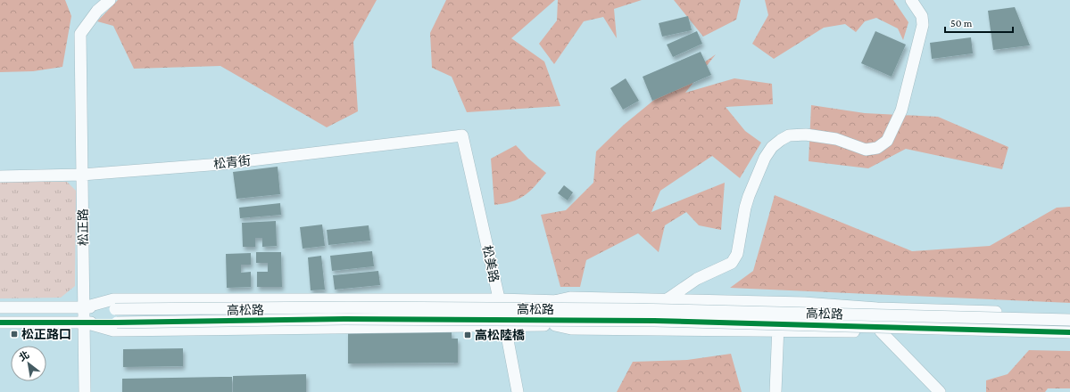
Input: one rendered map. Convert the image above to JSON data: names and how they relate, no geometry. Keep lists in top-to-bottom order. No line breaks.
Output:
{"streets":{"street":["松青街","松正路","松美路","高松路"]},"crossings":[["松青街","松正路"],["松青街","松美路"],["松正路","高松路"],["松美路","高松路"]],"places":{"transit":["松正路口","高松陸橋"]},"scale_bar":"50 m","north":"top left"}
